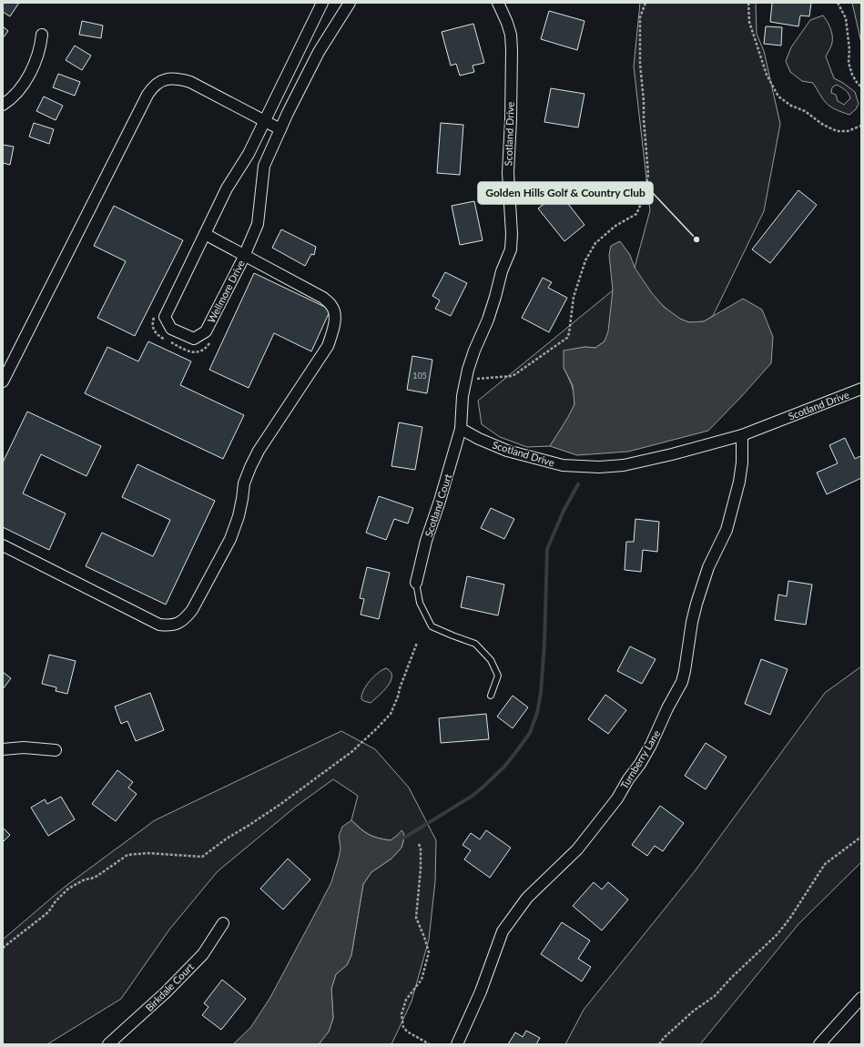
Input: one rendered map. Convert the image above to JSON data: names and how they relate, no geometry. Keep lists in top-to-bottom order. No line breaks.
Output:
{"streets":{"street":["Scotland Drive","Wellmore Drive","Scotland Court","Turnberry Lane","Birkdale Court"]},"crossings":[["Scotland Drive","Scotland Court"],["Scotland Drive","Turnberry Lane"]],"places":["Golden Hills Golf & Country Club"],"house_numbers":["105"]}
